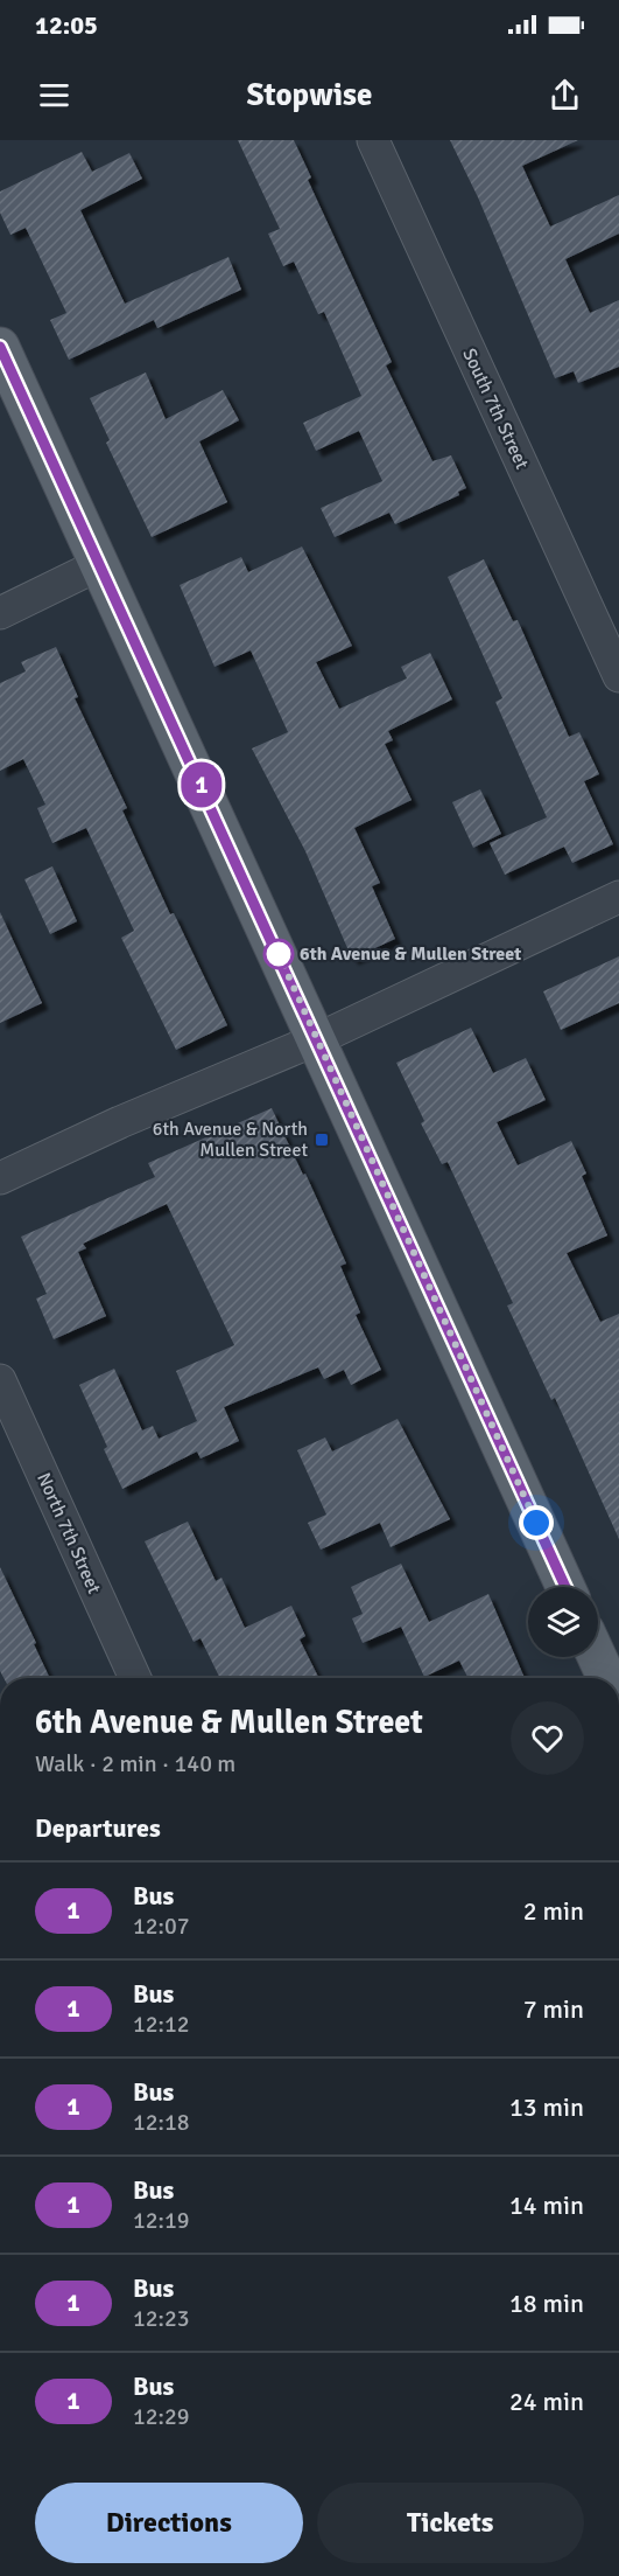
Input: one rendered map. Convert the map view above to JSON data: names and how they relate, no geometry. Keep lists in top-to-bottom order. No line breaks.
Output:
{"streets":{"street":["South 7th Street","North 7th Street"]},"places":{"other":["6th Avenue & Mullen Street"],"transit":["6th Avenue & North Mullen Street"]},"lines":["bus line 1"],"page":{"status":"12:05","header":"Stopwise","on_map":"1","heading":[["6th Avenue & Mullen Street","Walk · 2 min · 140 m"],"Departures"],"list":[{"mark":"1","name":"Bus","note":"12:07","value":"2 min"},{"mark":"1","name":"Bus","note":"12:12","value":"7 min"},{"mark":"1","name":"Bus","note":"12:18","value":"13 min"},{"mark":"1","name":"Bus","note":"12:19","value":"14 min"},{"mark":"1","name":"Bus","note":"12:23","value":"18 min"},{"mark":"1","name":"Bus","note":"12:29","value":"24 min"}],"buttons":["Directions","Tickets"]}}
